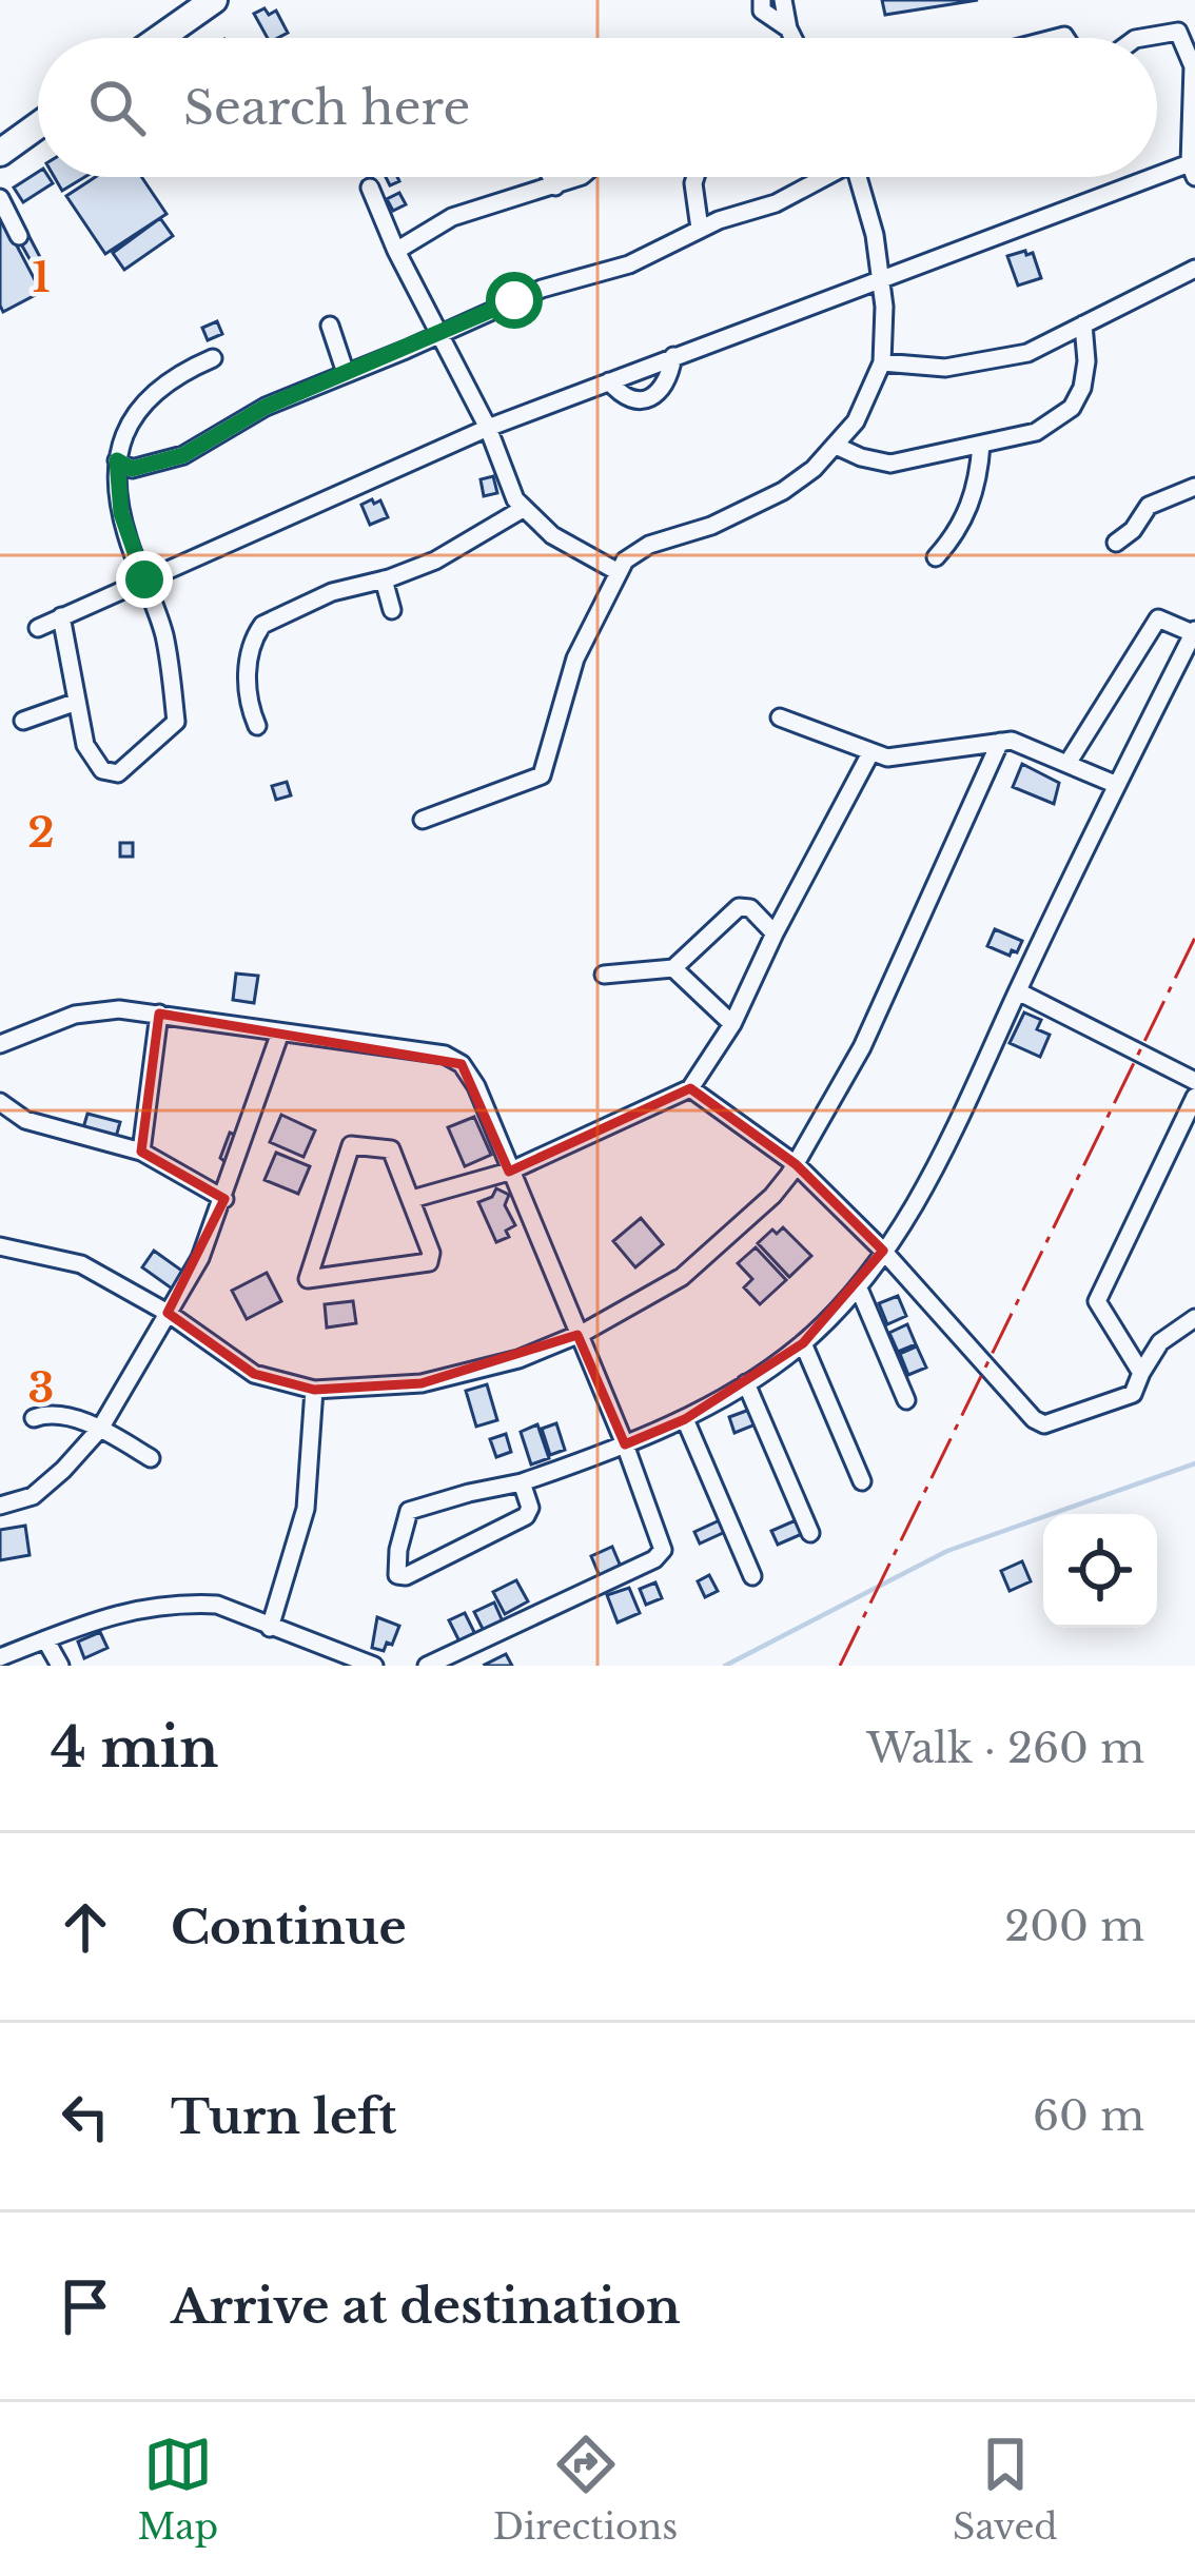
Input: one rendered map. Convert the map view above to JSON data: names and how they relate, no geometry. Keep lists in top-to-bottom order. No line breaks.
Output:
{"page":{"search":"Search here","heading":["4 min","Walk · 260 m"],"list":[["Continue","200 m"],["Turn left","60 m"],"Arrive at destination"],"nav":["Map","Directions","Saved"]},"grid":{"rows":["1","2","3"]}}
